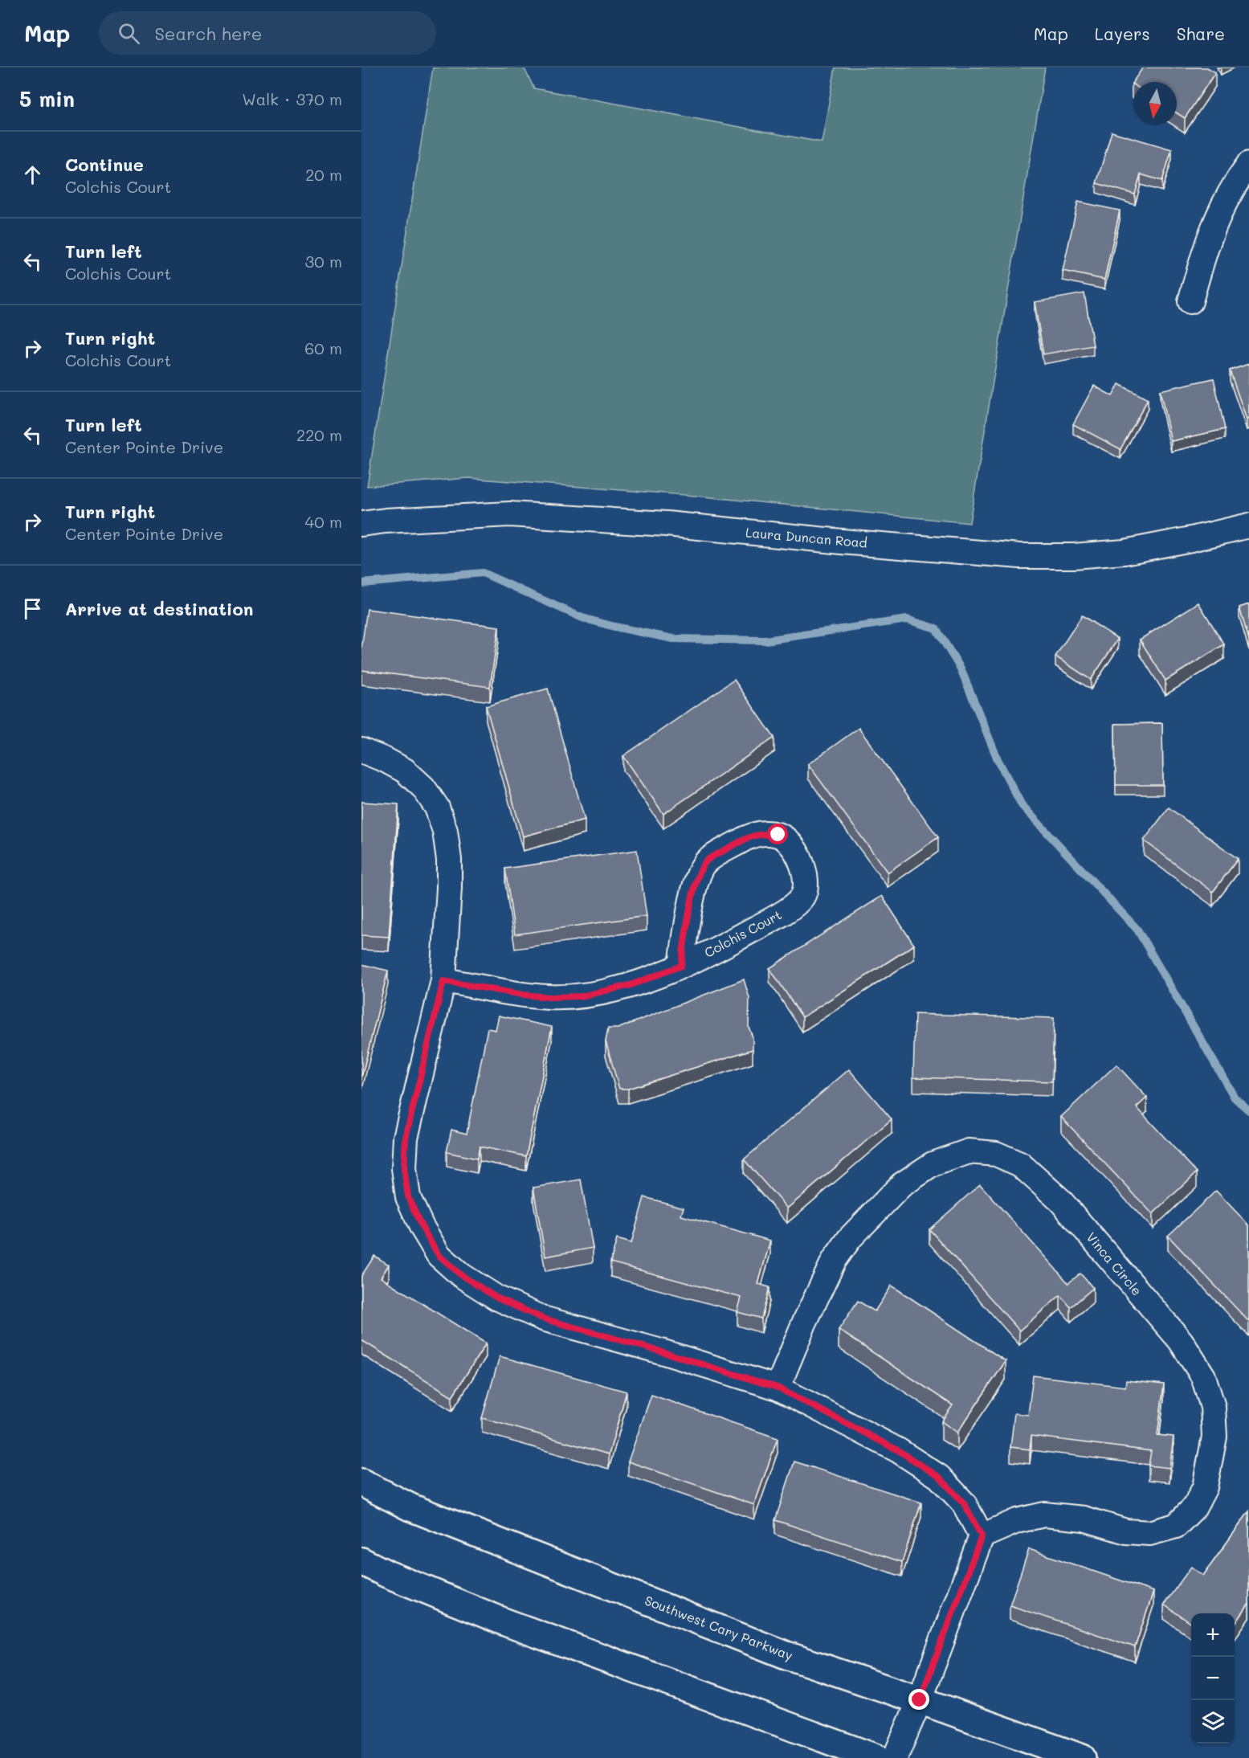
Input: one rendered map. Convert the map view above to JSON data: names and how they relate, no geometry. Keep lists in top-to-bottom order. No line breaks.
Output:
{"streets":{"main road":["Southwest Cary Parkway"],"street":["Laura Duncan Road","Colchis Court","Vinca Circle"]},"north":"bottom","page":{"header":"Map","search":"Search here","nav":["Map","Layers","Share"],"heading":["5 min","Walk · 370 m"],"list":[["Continue","Colchis Court","20 m"],["Turn left","Colchis Court","30 m"],["Turn right","Colchis Court","60 m"],["Turn left","Center Pointe Drive","220 m"],["Turn right","Center Pointe Drive","40 m"],"Arrive at destination"],"map_buttons":["+","−"]}}
